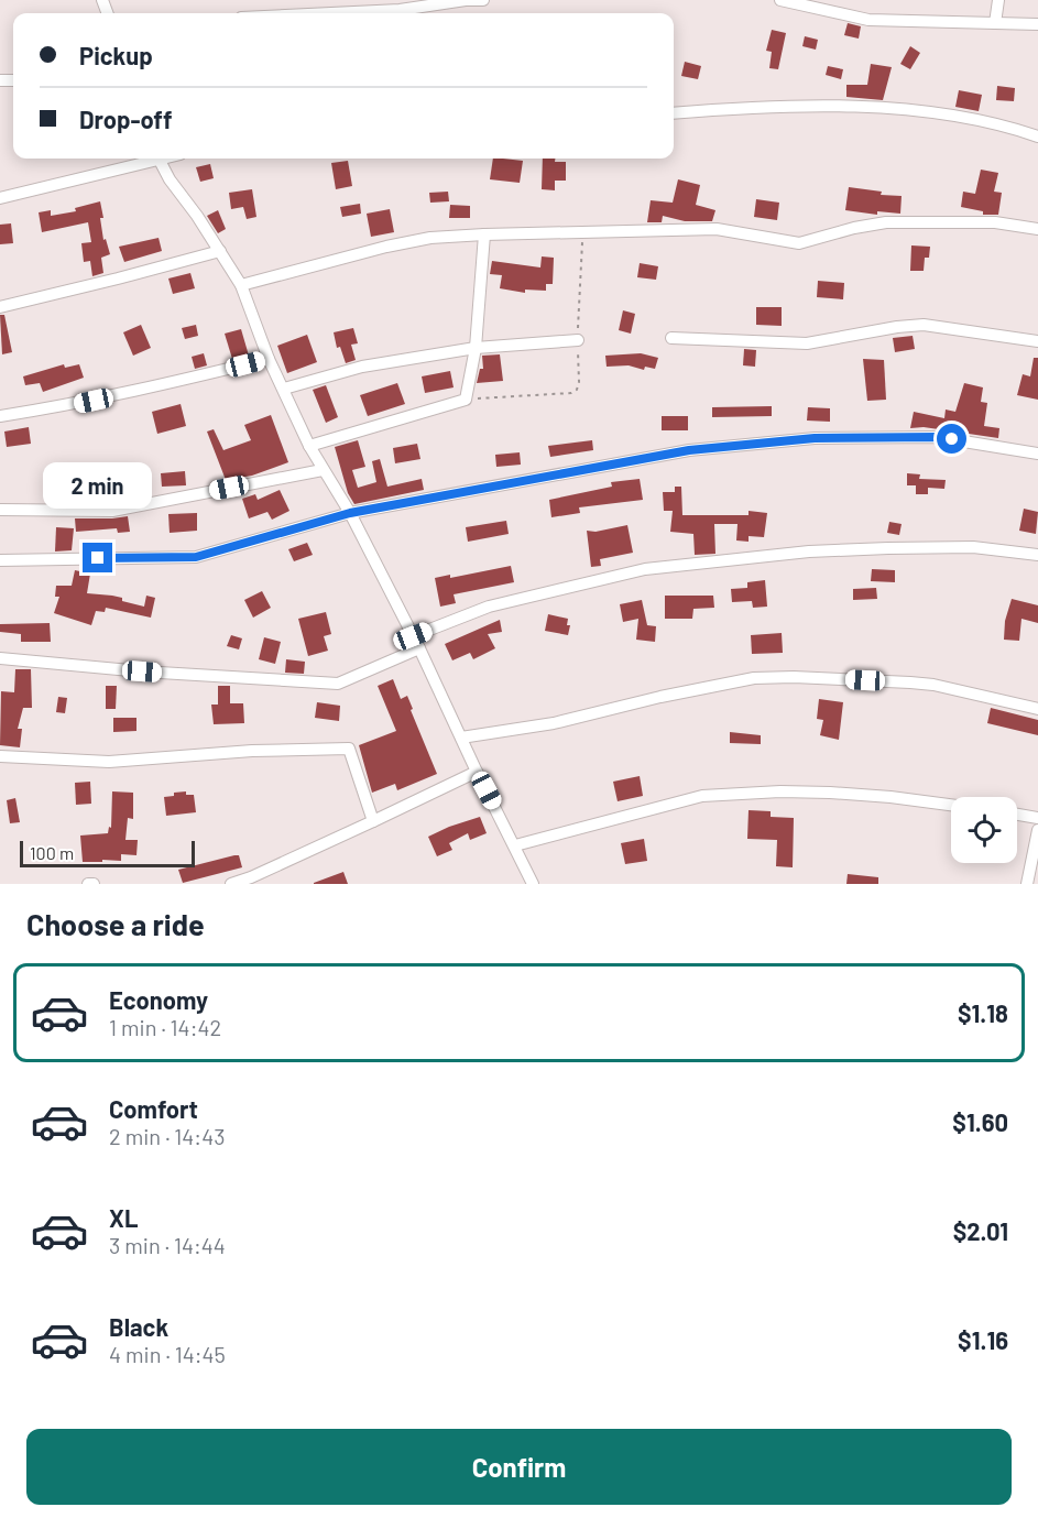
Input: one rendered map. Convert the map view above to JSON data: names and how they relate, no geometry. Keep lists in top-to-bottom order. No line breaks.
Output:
{"scale_bar":"100 m","page":{"banner":["Pickup","Drop-off"],"bubble":"2 min","scale":"100 m","heading":"Choose a ride","list":[{"name":"Economy","note":"1 min · 14:42","value":"$1.18"},{"name":"Comfort","note":"2 min · 14:43","value":"$1.60"},{"name":"XL","note":"3 min · 14:44","value":"$2.01"},{"name":"Black","note":"4 min · 14:45","value":"$1.16"}],"buttons":"Confirm"}}
